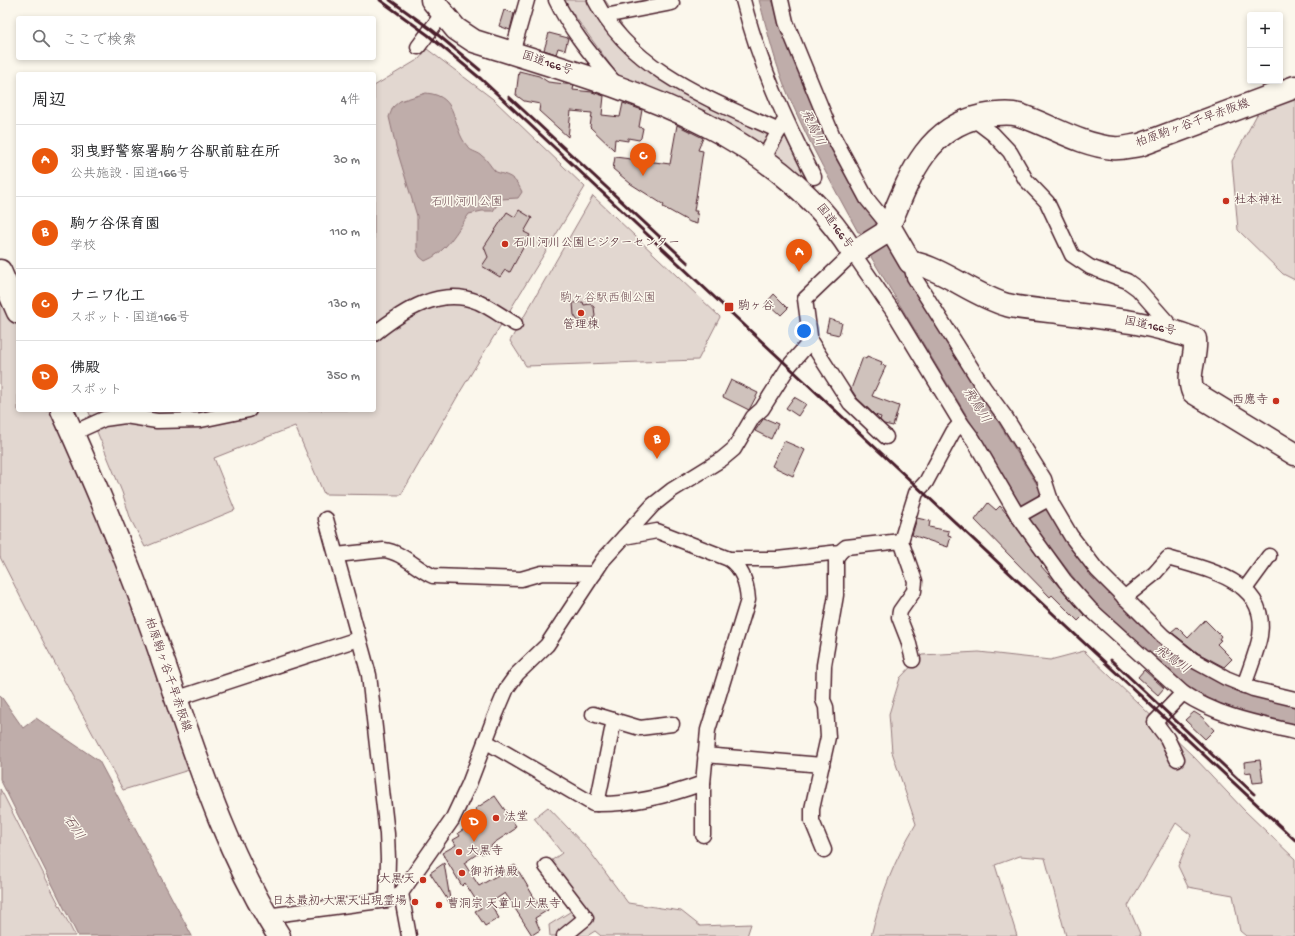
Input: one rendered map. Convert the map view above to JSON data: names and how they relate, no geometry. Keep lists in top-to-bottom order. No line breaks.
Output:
{"streets":{"main road":["国道166号","柏原駒ヶ谷千早赤阪線"]},"crossings":[["国道166号","柏原駒ヶ谷千早赤阪線"]],"water":["飛鳥川","石川"],"parks":["石川河川公園","駒ヶ谷駅西側公園"],"places":{"other":["杜本神社","石川河川公園ビジターセンター","管理棟","西應寺","法堂","大黒寺","御祈祷殿","大黒天","日本最初 大黒天出現霊場","曹洞宗 天童山 大黒寺"],"transit":["駒ヶ谷"]},"page":{"map_buttons":["+","−"],"search":"ここで検索","heading":["周辺","4件"],"list":[{"mark":"A","name":"羽曳野警察署駒ケ谷駅前駐在所","note":"公共施設 · 国道166号","value":"30 m"},{"mark":"B","name":"駒ケ谷保育園","note":"学校","value":"110 m"},{"mark":"C","name":"ナニワ化工","note":"スポット · 国道166号","value":"130 m"},{"mark":"D","name":"佛殿","note":"スポット","value":"350 m"}],"pins":["C","A","B","D"]}}
